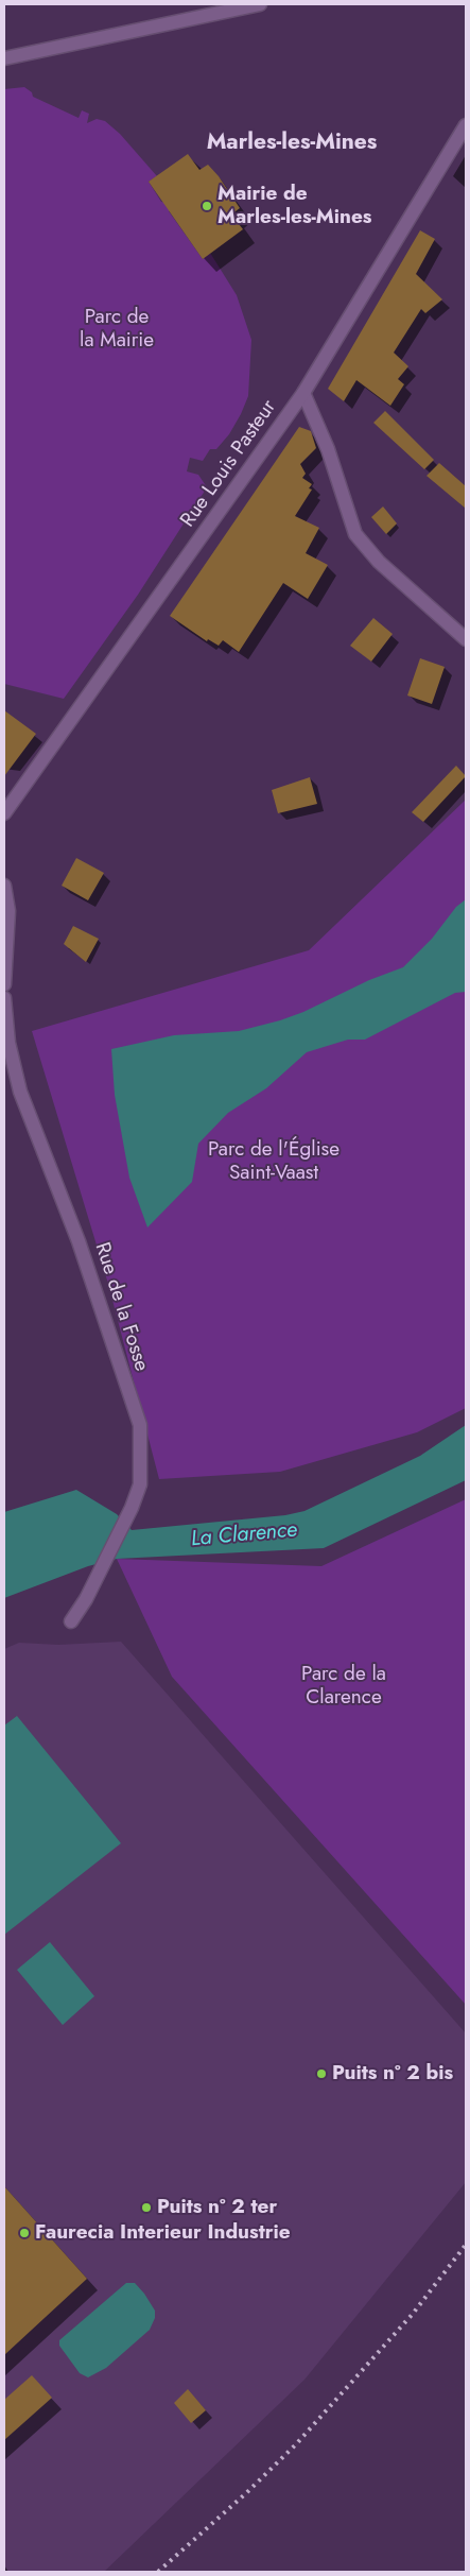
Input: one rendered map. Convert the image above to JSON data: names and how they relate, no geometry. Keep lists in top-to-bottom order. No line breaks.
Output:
{"streets":{"street":["Rue Louis Pasteur","Rue de la Fosse"]},"districts":["Marles-les-Mines"],"water":["La Clarence"],"parks":["Parc de la Mairie","Parc de l'Église Saint-Vaast","Parc de la Clarence"],"places":["Mairie de Marles-les-Mines","Puits n° 2 bis","Puits n° 2 ter","Faurecia Interieur Industrie"]}
